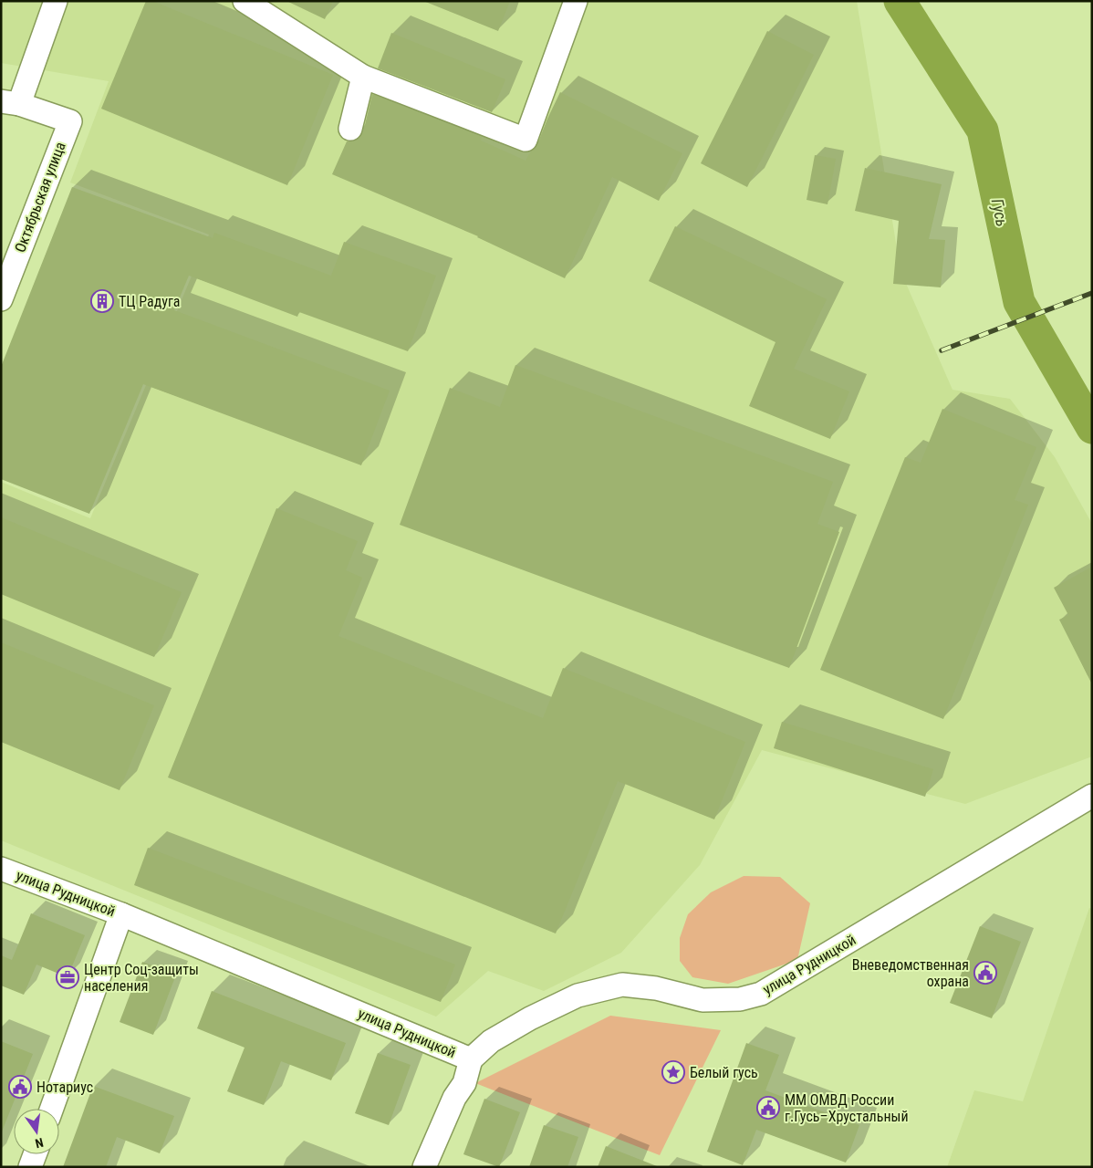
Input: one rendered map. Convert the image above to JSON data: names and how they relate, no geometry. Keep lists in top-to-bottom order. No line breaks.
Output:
{"streets":{"street":["Октябрьская улица","улица Рудницкой"]},"water":["Гусь"],"places":{"building":["ТЦ Радуга"],"public building":["Вневедомственная охрана","Нотариус","ММ ОМВД России г.Гусь–Хрустальный"],"office":["Центр Соц-защиты населения"],"place":["Белый гусь"]},"north":"bottom"}
